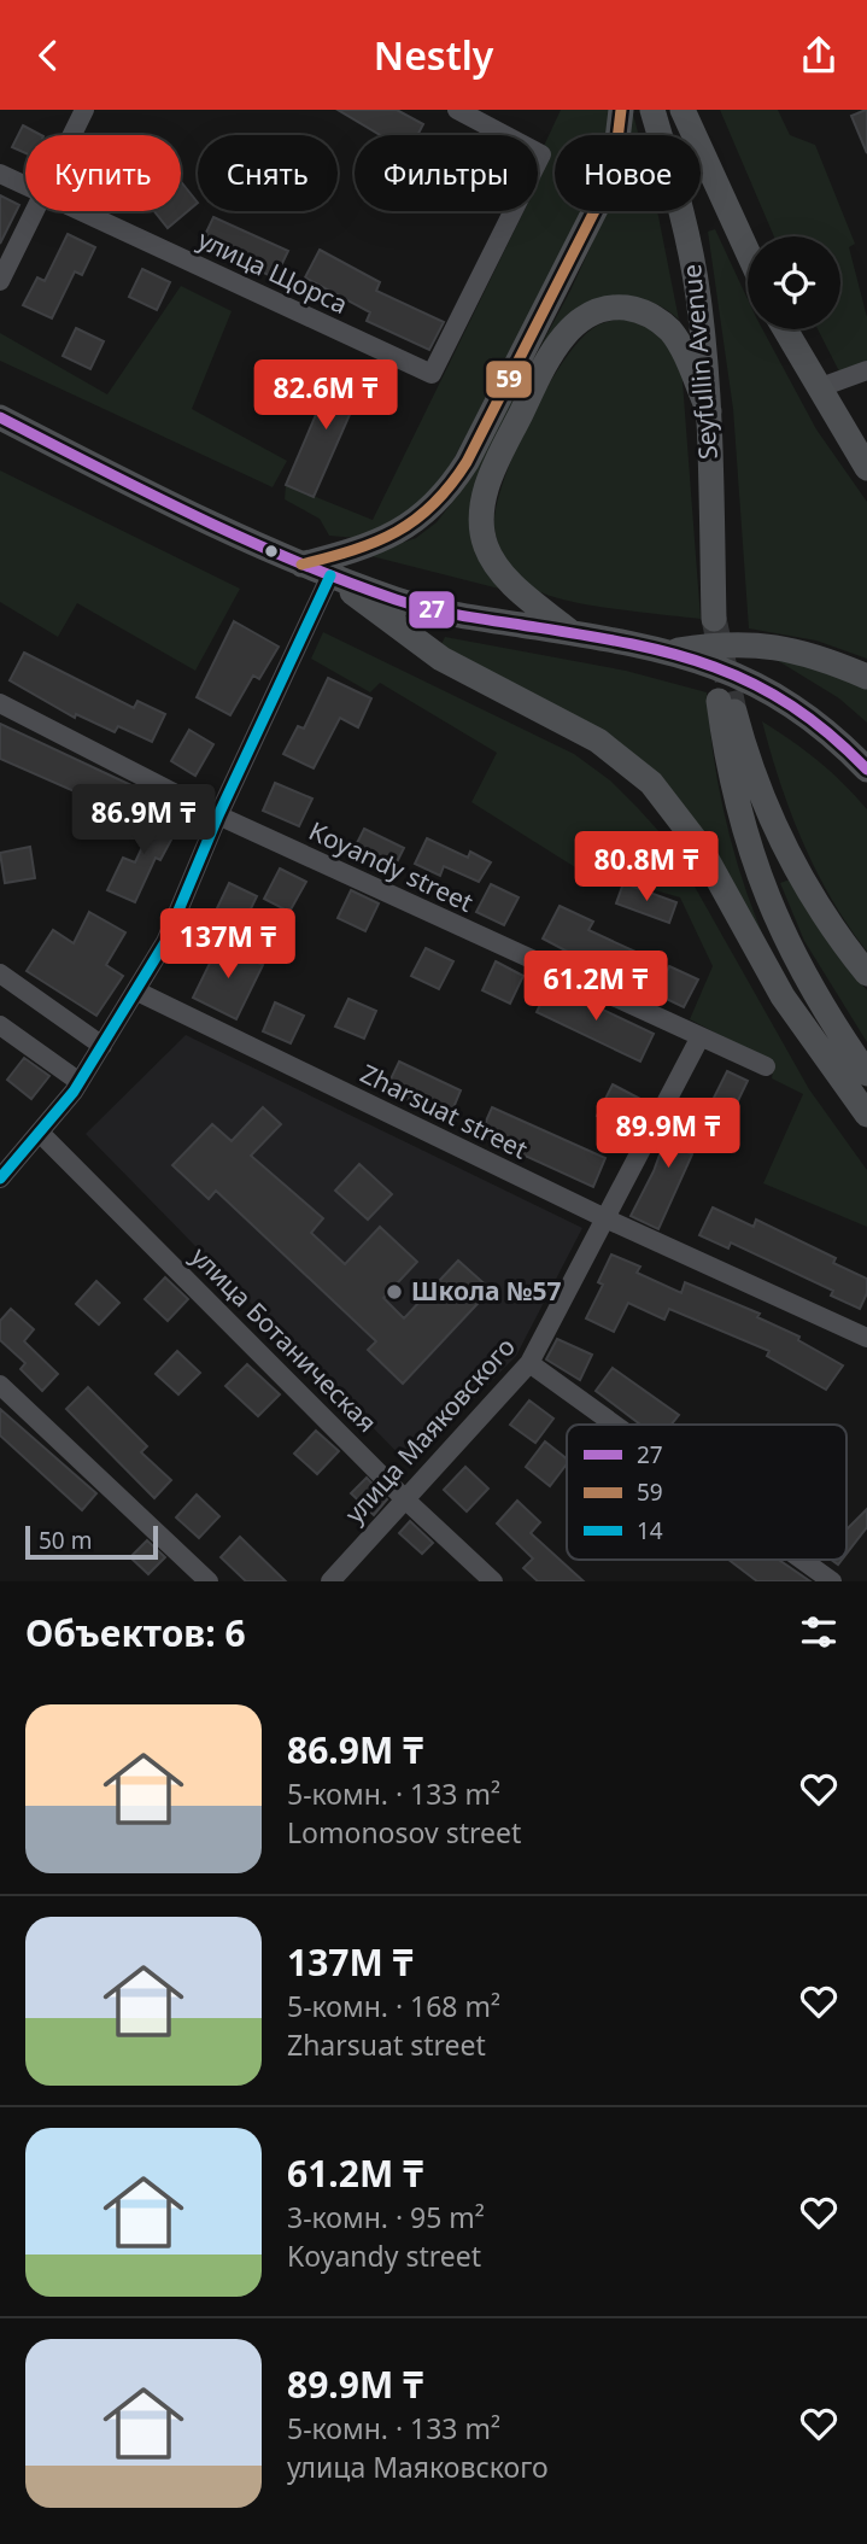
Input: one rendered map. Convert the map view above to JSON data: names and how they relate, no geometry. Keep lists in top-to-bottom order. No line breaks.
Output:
{"streets":{"main road":["Seyfullin Avenue"],"street":["улица Щорса","Koyandy street","Zharsuat street","улица Ботаническая","улица Маяковского"]},"crossings":[["Koyandy street","улица Маяковского"],["Zharsuat street","улица Маяковского"],["улица Ботаническая","улица Маяковского"]],"places":["Школа №57"],"lines":["transit line 59","transit line 27","transit line 14"],"legend":["27","59","14"],"scale_bar":"50 m","page":{"header":"Nestly","chip":["Купить","Снять","Фильтры","Новое"],"price":["82.6M ₸","86.9M ₸","80.8M ₸","137M ₸","61.2M ₸","89.9M ₸"],"scale":"50 m","heading":"Объектов: 6","list":[{"name":"86.9M ₸","note":"5-комн. · 133 m² · Lomonosov street"},{"name":"137M ₸","note":"5-комн. · 168 m² · Zharsuat street"},{"name":"61.2M ₸","note":"3-комн. · 95 m² · Koyandy street"},{"name":"89.9M ₸","note":"5-комн. · 133 m² · улица Маяковского"}]}}
